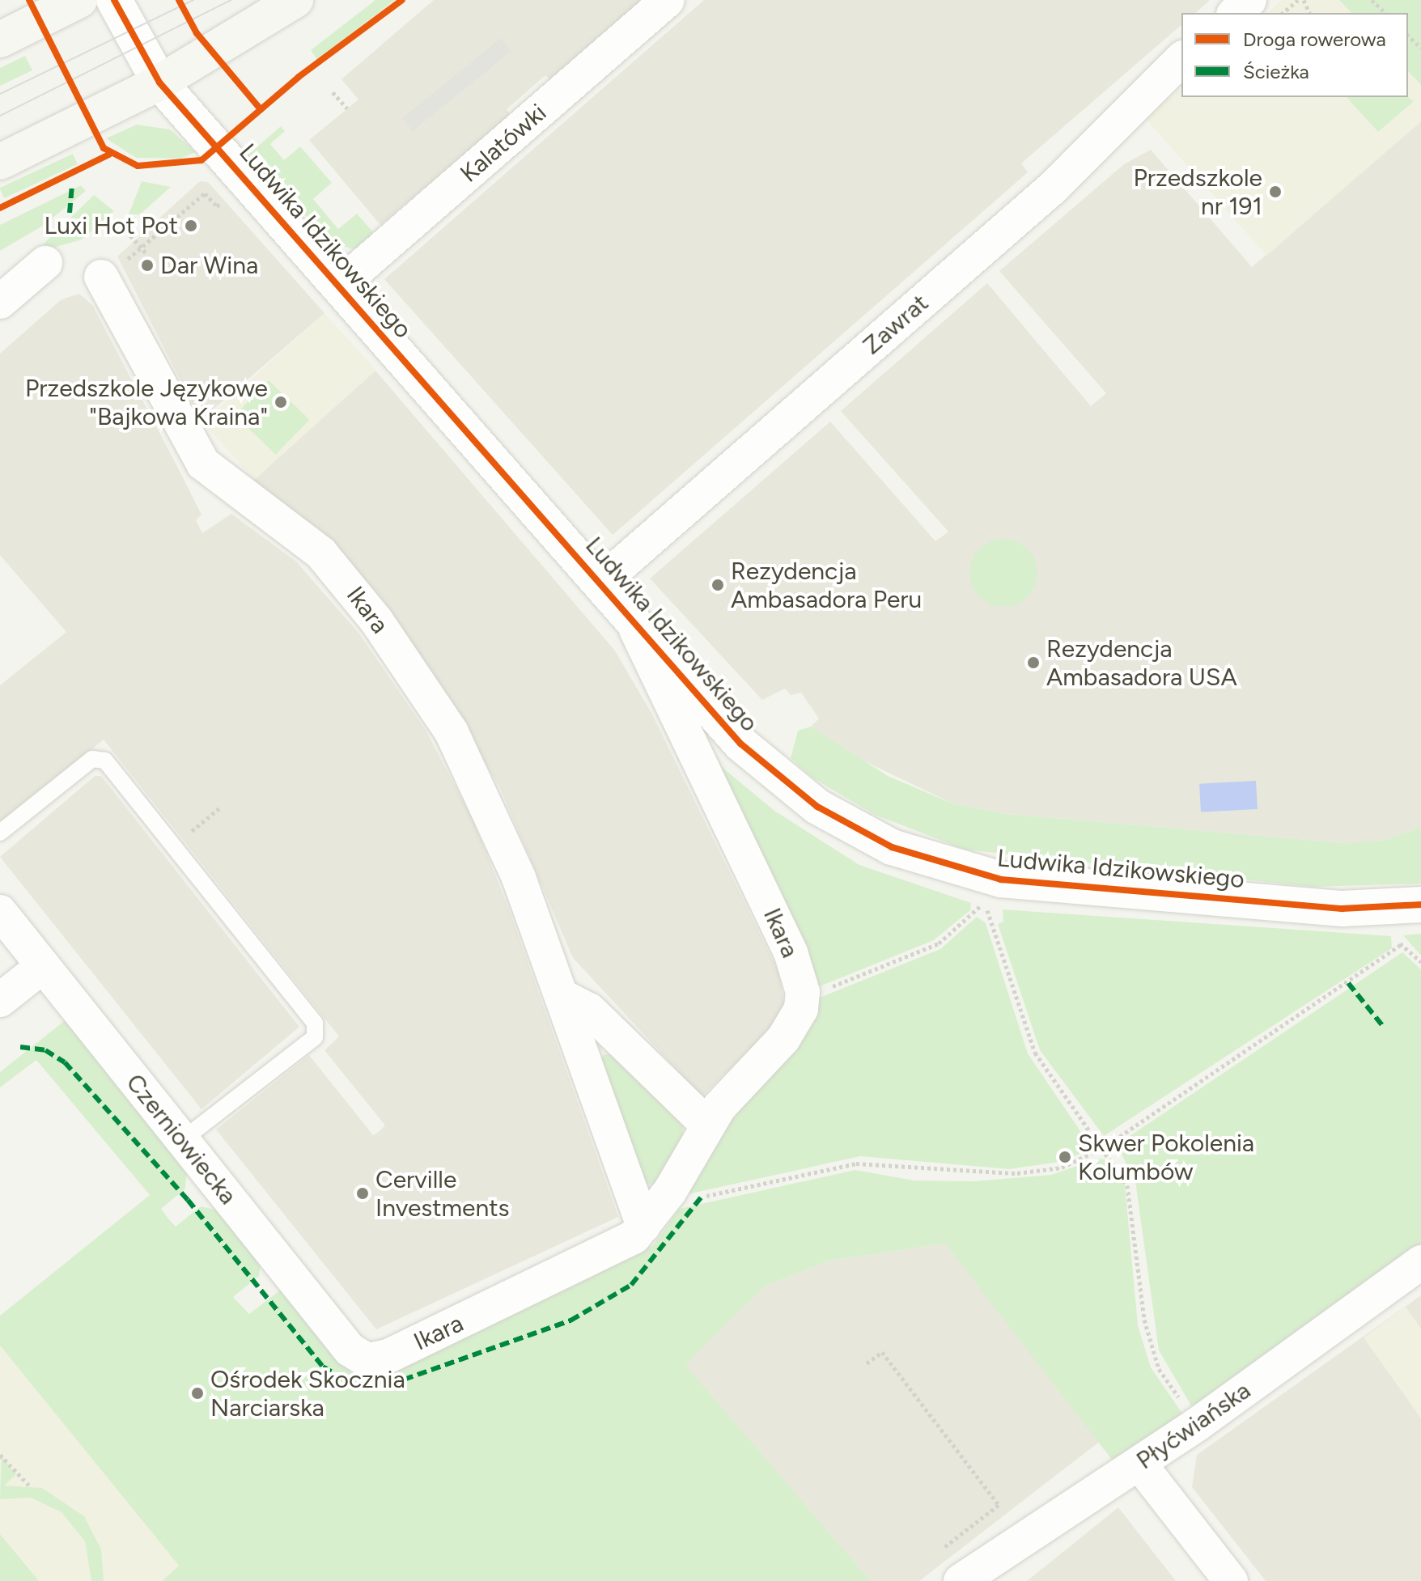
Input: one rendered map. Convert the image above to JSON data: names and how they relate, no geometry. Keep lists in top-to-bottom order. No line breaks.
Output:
{"streets":{"street":["Kalatówki","Ludwika Idzikowskiego","Zawrat","Ikara","Czerniowiecka","Płyćwiańska"]},"crossings":[["Kalatówki","Ludwika Idzikowskiego"],["Ludwika Idzikowskiego","Zawrat"],["Ludwika Idzikowskiego","Ikara"],["Ikara","Czerniowiecka"]],"places":["Przedszkole nr 191","Luxi Hot Pot","Dar Wina","Przedszkole Językowe \"Bajkowa Kraina\"","Rezydencja Ambasadora Peru","Rezydencja Ambasadora USA","Skwer Pokolenia Kolumbów","Cerville Investments","Ośrodek Skocznia Narciarska"],"legend":["Droga rowerowa","Ścieżka"]}
